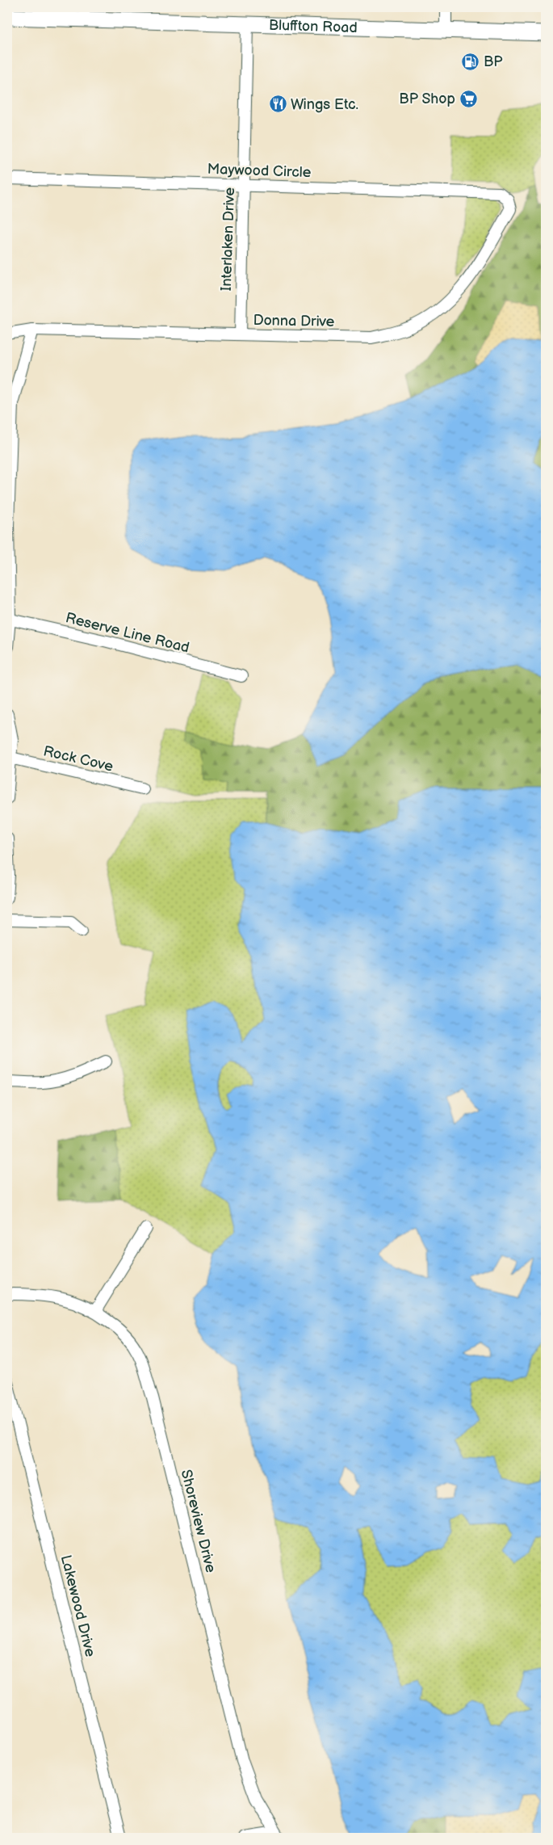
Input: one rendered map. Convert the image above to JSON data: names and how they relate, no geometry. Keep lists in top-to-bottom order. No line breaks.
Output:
{"streets":{"main road":["Bluffton Road"],"street":["Maywood Circle","Interlaken Drive","Donna Drive","Reserve Line Road","Rock Cove","Shoreview Drive","Lakewood Drive"]},"crossings":[["Bluffton Road","Interlaken Drive"],["Maywood Circle","Interlaken Drive"],["Maywood Circle","Donna Drive"],["Interlaken Drive","Donna Drive"]],"places":{"fuel station":["BP"],"supermarket":["BP Shop"],"restaurant":["Wings Etc."]}}
